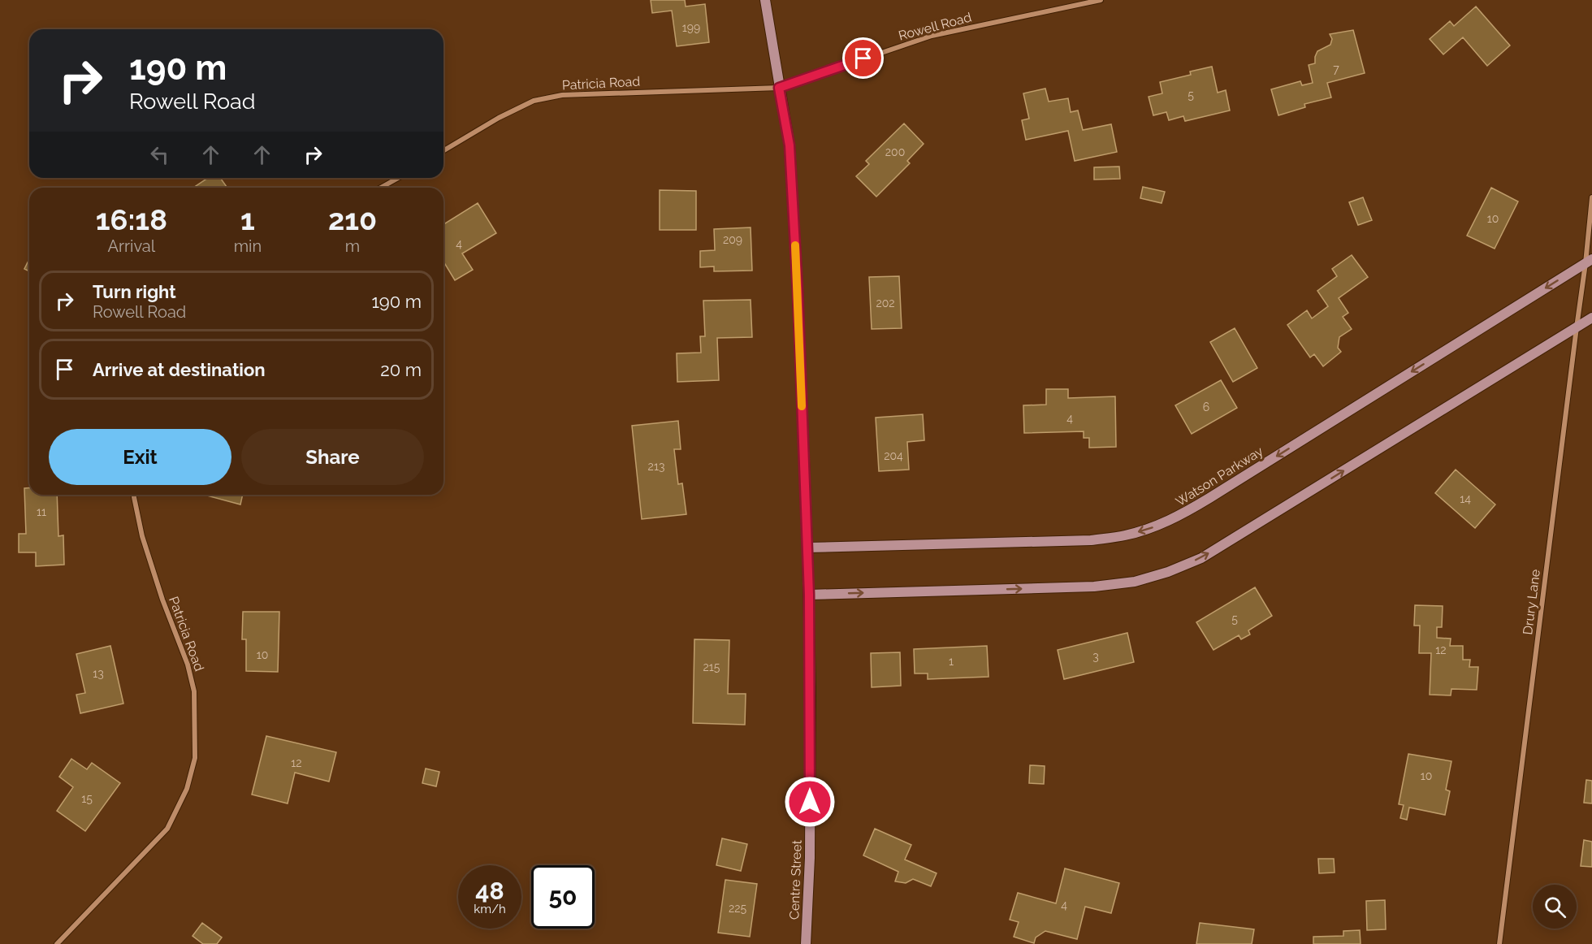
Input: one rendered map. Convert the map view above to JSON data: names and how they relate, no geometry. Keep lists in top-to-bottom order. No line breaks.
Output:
{"streets":{"main road":["Watson Parkway","Centre Street"],"street":["Rowell Road","Patricia Road","Drury Lane"]},"crossings":[["Rowell Road","Patricia Road"],["Rowell Road","Centre Street"],["Patricia Road","Centre Street"],["Watson Parkway","Drury Lane"],["Watson Parkway","Centre Street"]],"house_numbers":["199","7","5","200","10","209","4","202","6","4","204","213","14","11","5","12","10","3","1","215","13","12","10","15","4","225"],"page":{"turn":["190 m","Rowell Road"],"eta":["16:18","Arrival","1","min","210","m"],"list":[{"name":"Turn right","note":"Rowell Road","value":"190 m"},{"name":"Arrive at destination","value":"20 m"}],"buttons":["Exit","Share"],"speed":"48 km/h","limit":"50"}}
